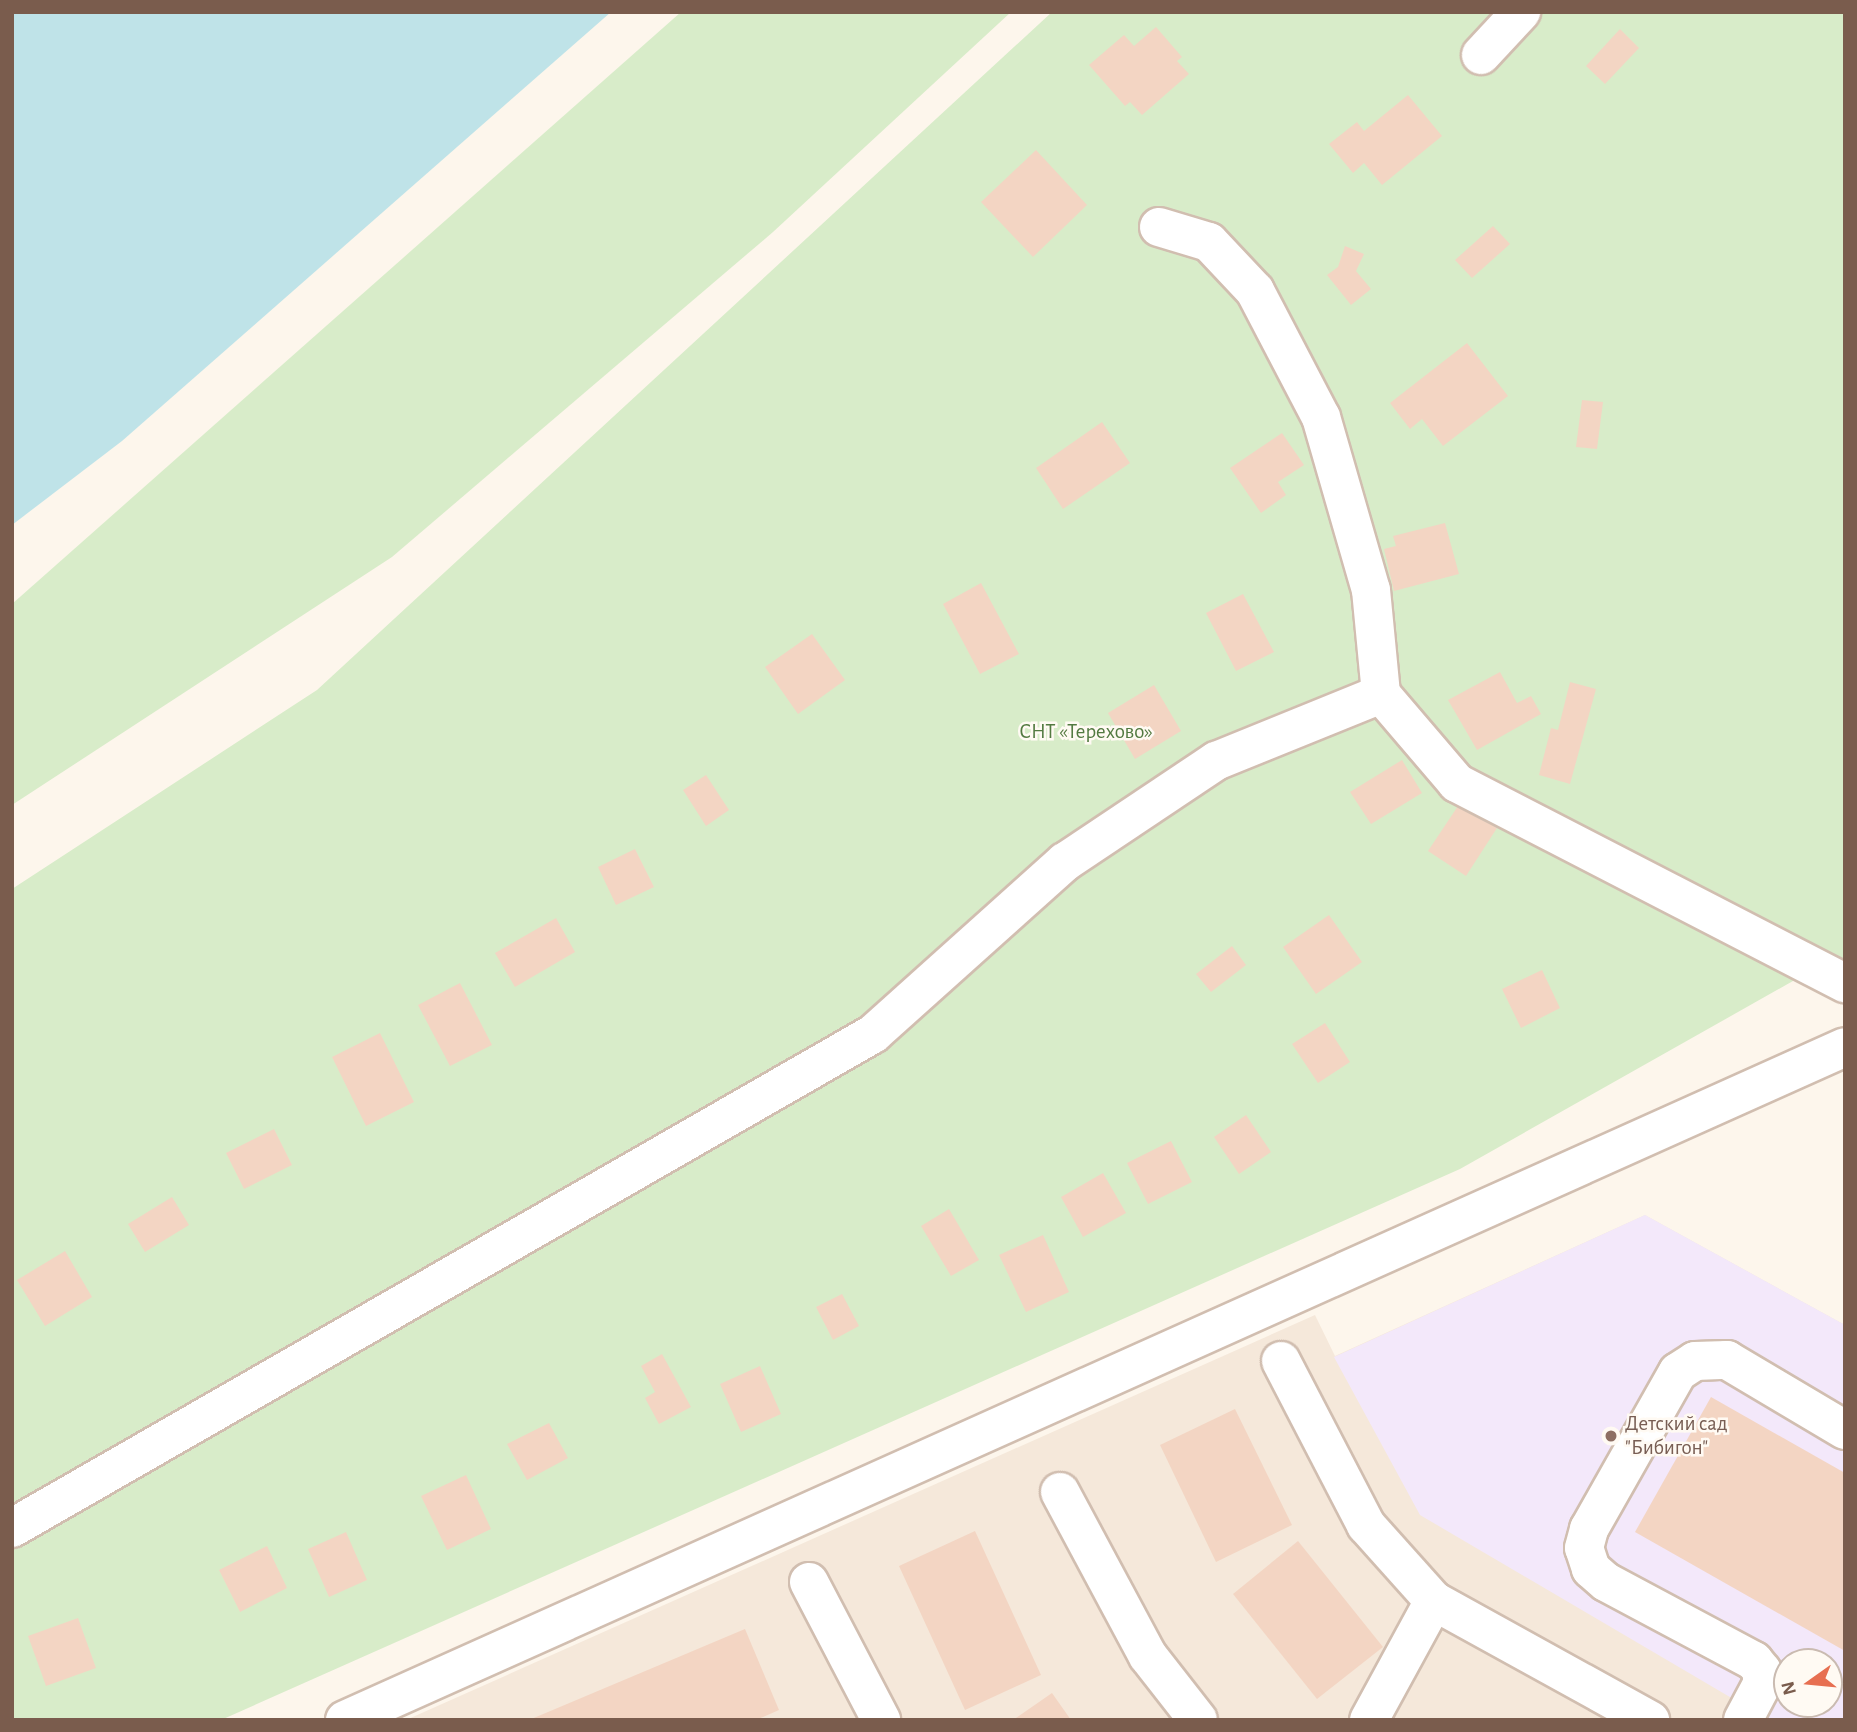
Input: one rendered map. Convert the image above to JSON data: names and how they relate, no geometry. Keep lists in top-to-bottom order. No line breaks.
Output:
{"parks":["СНТ «Терехово»"],"places":["Детский сад \"Бибигон\""],"north":"left"}
